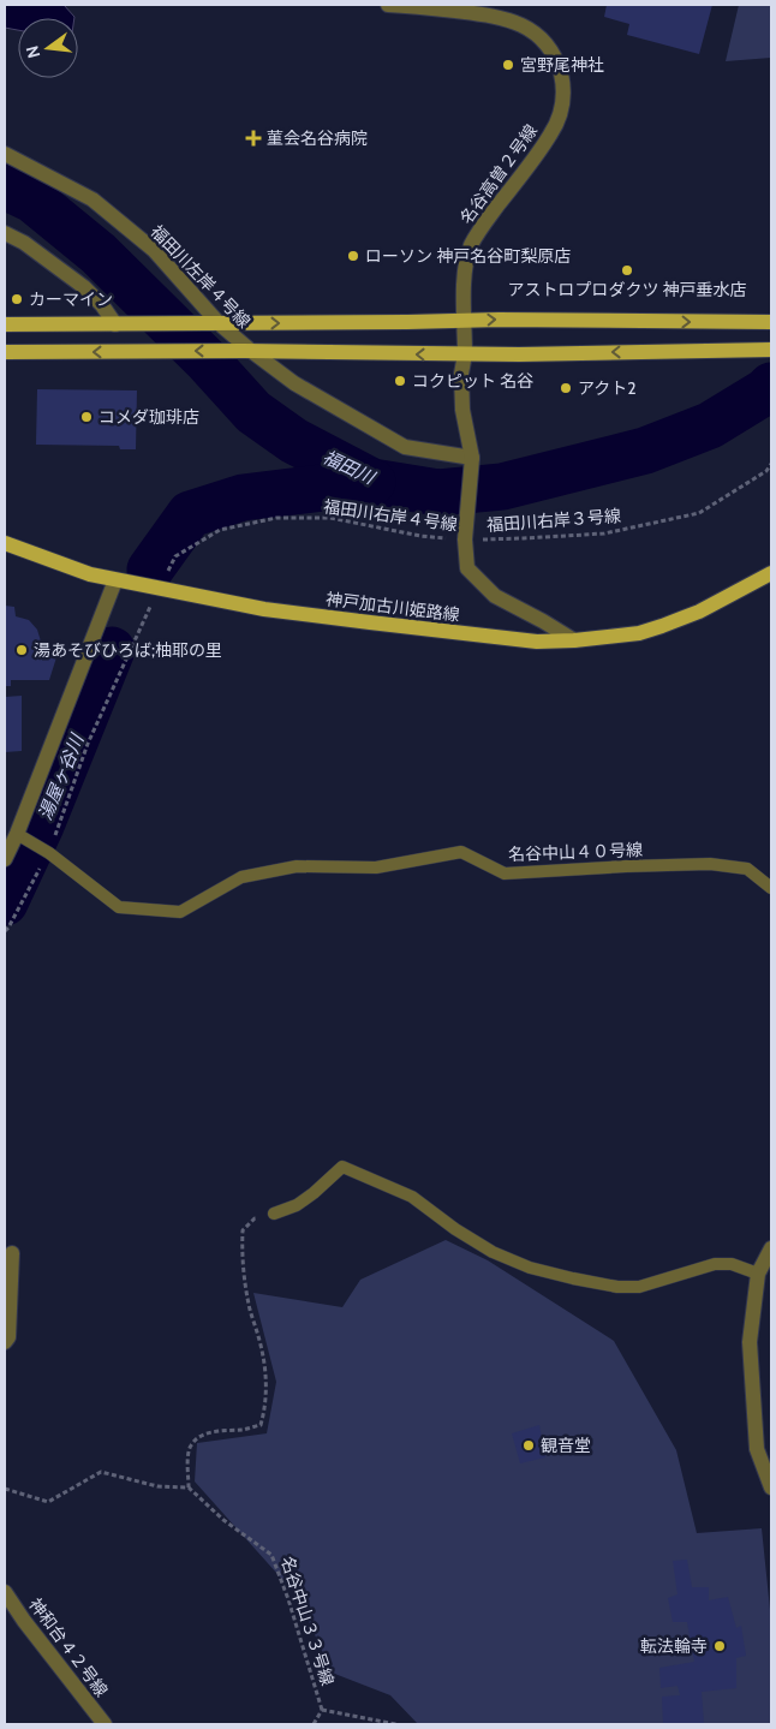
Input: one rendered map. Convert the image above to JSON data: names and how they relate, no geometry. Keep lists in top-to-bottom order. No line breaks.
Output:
{"streets":{"main road":["神戸加古川姫路線"],"street":["名谷高曽２号線","福田川左岸４号線","神和台４２号線"],"lane":["名谷中山４０号線"],"path":["福田川右岸４号線","福田川右岸３号線","名谷中山３３号線"]},"crossings":[["名谷高曽２号線","福田川左岸４号線"],["名谷高曽２号線","福田川右岸４号線"],["名谷高曽２号線","福田川右岸３号線"],["名谷高曽２号線","神戸加古川姫路線"],["福田川右岸４号線","福田川右岸３号線"],["福田川右岸４号線","神戸加古川姫路線"],["福田川右岸４号線","名谷中山４０号線"]],"water":["福田川","湯屋ヶ谷川"],"places":{"other":["宮野尾神社","ローソン 神戸名谷町梨原店","アストロプロダクツ 神戸垂水店","カーマイン","コクピット 名谷","アクト2","コメダ珈琲店","湯あそびひろば;柚耶の里","観音堂","転法輪寺"],"health":["菫会名谷病院"]},"north":"left"}
